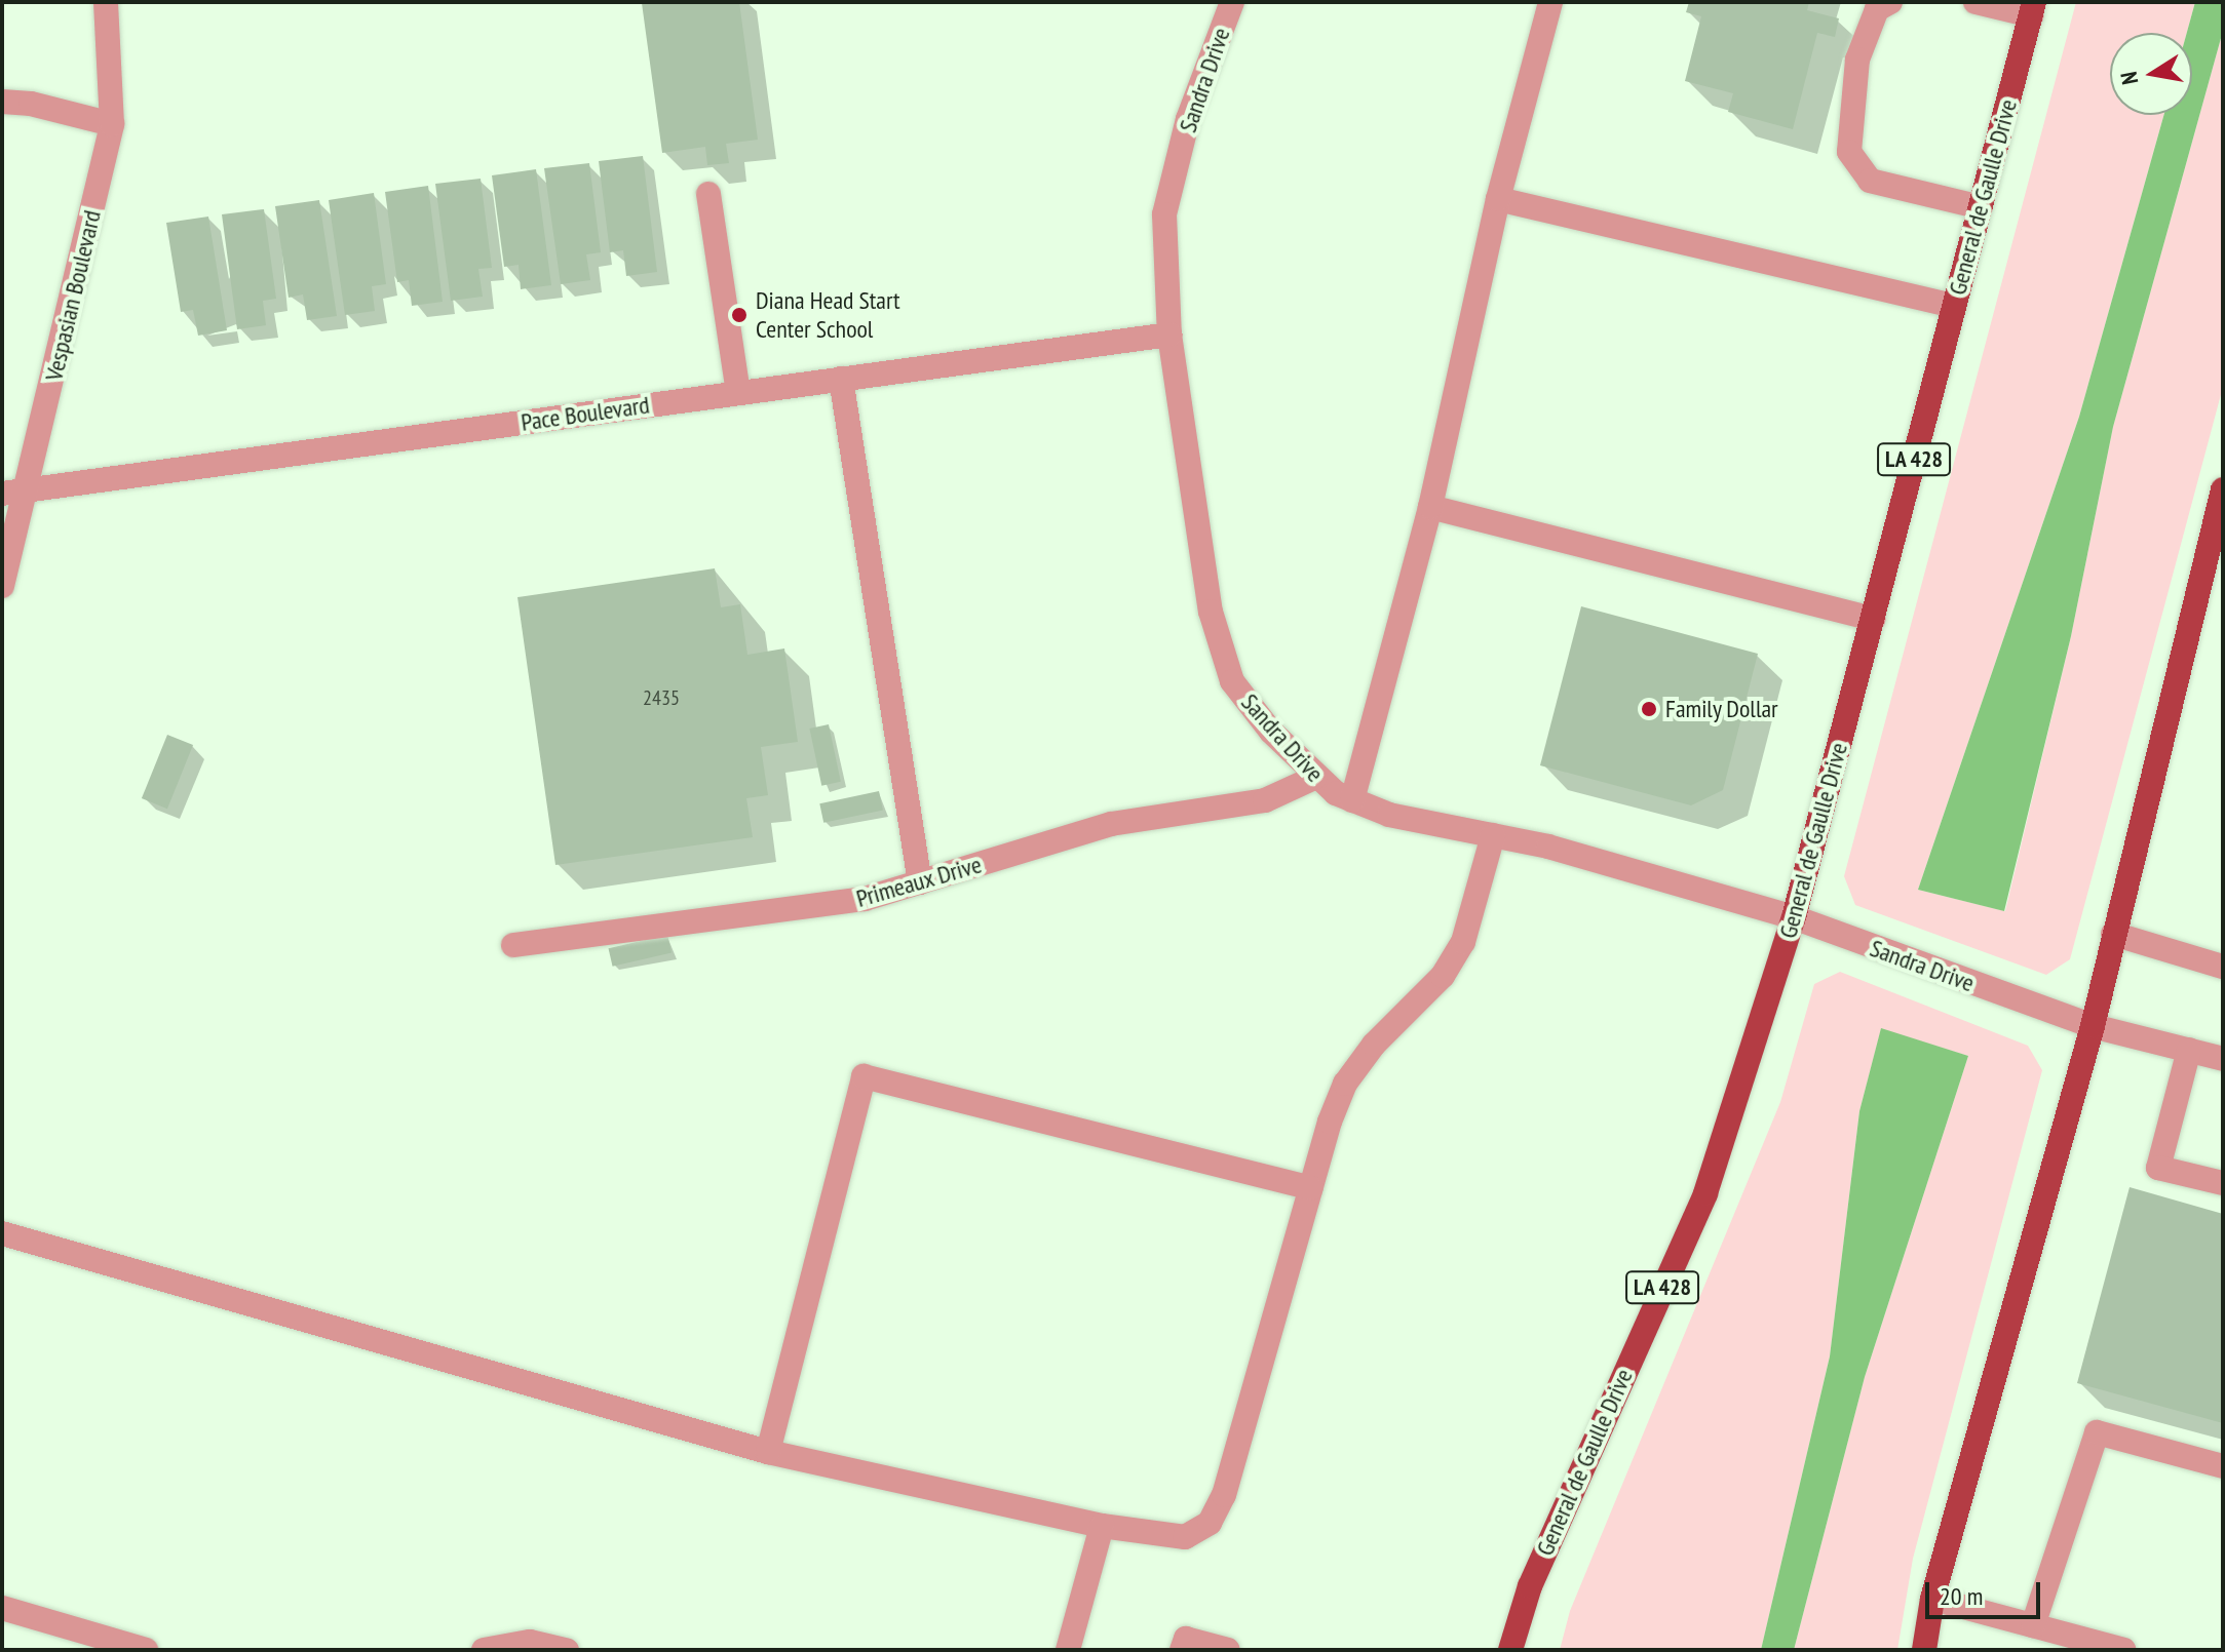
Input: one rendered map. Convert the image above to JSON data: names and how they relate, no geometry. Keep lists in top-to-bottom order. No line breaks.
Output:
{"streets":{"main road":["General de Gaulle Drive","LA 428"],"street":["Sandra Drive","Vespasian Boulevard","Pace Boulevard","Primeaux Drive"]},"crossings":[["Sandra Drive","General de Gaulle Drive"],["Sandra Drive","Pace Boulevard"],["Sandra Drive","Primeaux Drive"],["Vespasian Boulevard","Pace Boulevard"]],"places":["Diana Head Start Center School","Family Dollar"],"house_numbers":["2435"],"scale_bar":"20 m","north":"left"}
